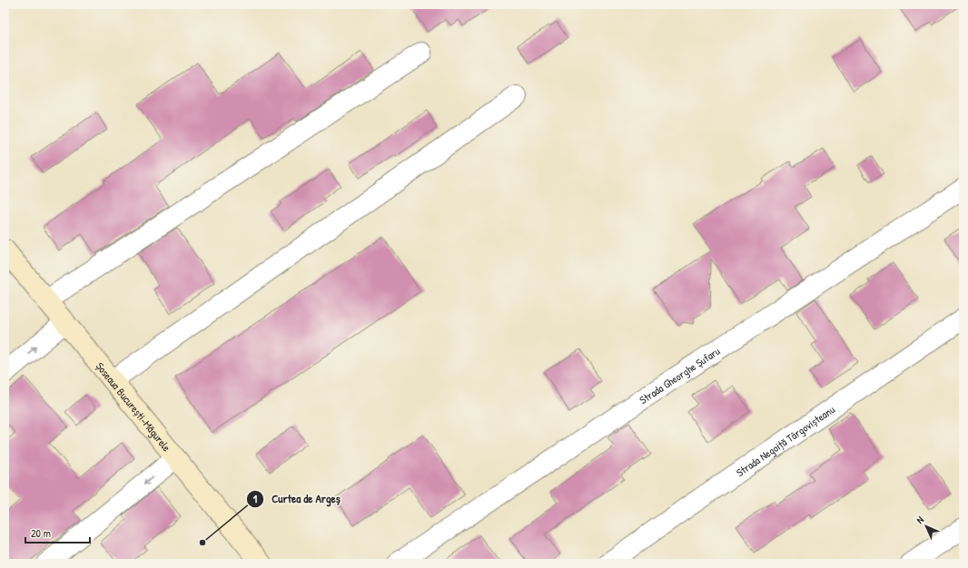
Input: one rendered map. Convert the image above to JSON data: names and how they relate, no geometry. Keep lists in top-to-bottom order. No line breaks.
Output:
{"streets":{"main road":["Șoseaua București-Măgurele"],"street":["Strada Gheorghe Șufaru","Strada Negoiță Târgovișteanu"]},"places":["Curtea de Argeș"],"scale_bar":"20 m","north":"top left"}
